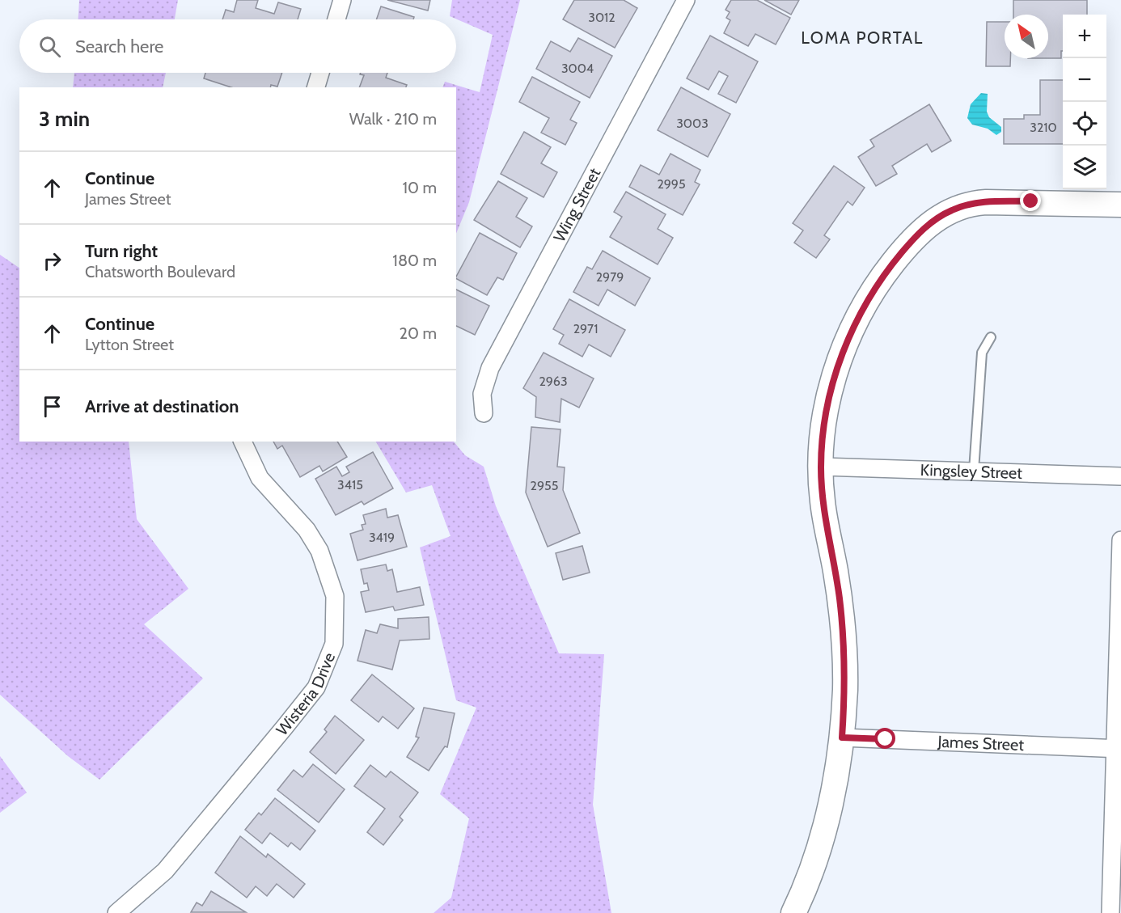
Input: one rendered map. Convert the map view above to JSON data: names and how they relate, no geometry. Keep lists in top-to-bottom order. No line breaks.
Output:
{"streets":{"street":["Wing Street","Kingsley Street","Wisteria Drive","James Street"]},"districts":["LOMA PORTAL"],"house_numbers":["3012","3004","3003","3210","2995","2979","2971","2963","3415","2955","3419"],"north":"top left","page":{"map_buttons":["+","−"],"search":"Search here","heading":["3 min","Walk · 210 m"],"list":[["Continue","James Street","10 m"],["Turn right","Chatsworth Boulevard","180 m"],["Continue","Lytton Street","20 m"],"Arrive at destination"]}}
